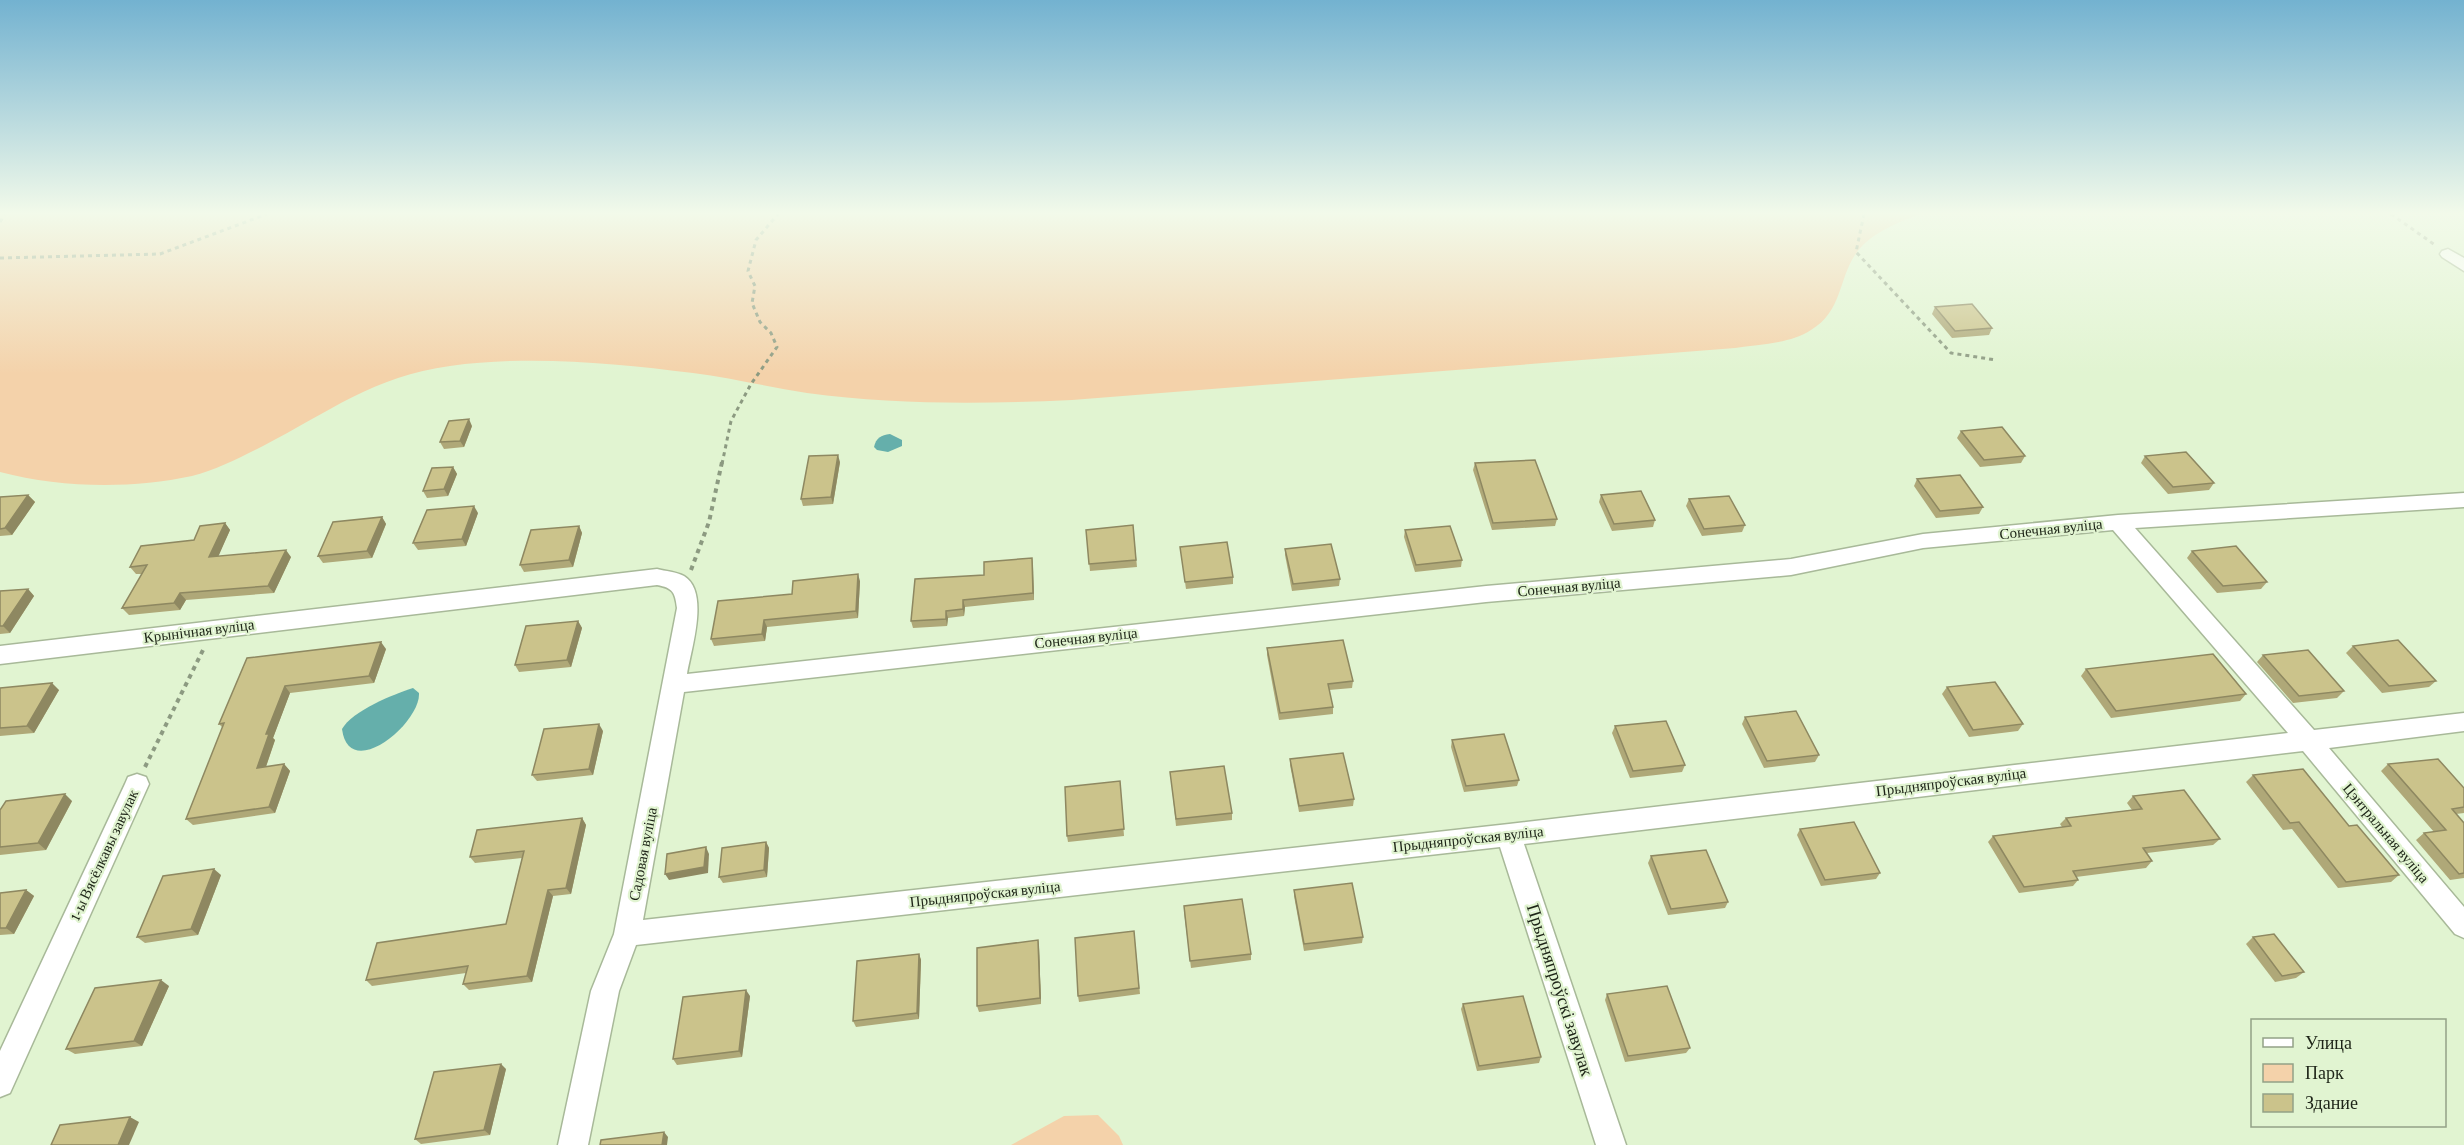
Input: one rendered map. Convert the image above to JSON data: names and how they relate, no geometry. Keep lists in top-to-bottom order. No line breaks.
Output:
{"streets":{"street":["Сонечная вуліца","Крынічная вуліца","Прыдняпроўская вуліца","Цэнтральная вуліца","Садовая вуліца","1-ы Вясёлкавы завулак","Прыдняпроўскі завулак"]},"crossings":[["Сонечная вуліца","Садовая вуліца"],["Крынічная вуліца","Садовая вуліца"],["Крынічная вуліца","1-ы Вясёлкавы завулак"],["Прыдняпроўская вуліца","Цэнтральная вуліца"],["Прыдняпроўская вуліца","Садовая вуліца"],["Прыдняпроўская вуліца","Прыдняпроўскі завулак"]],"legend":["Улица","Парк","Здание"]}
